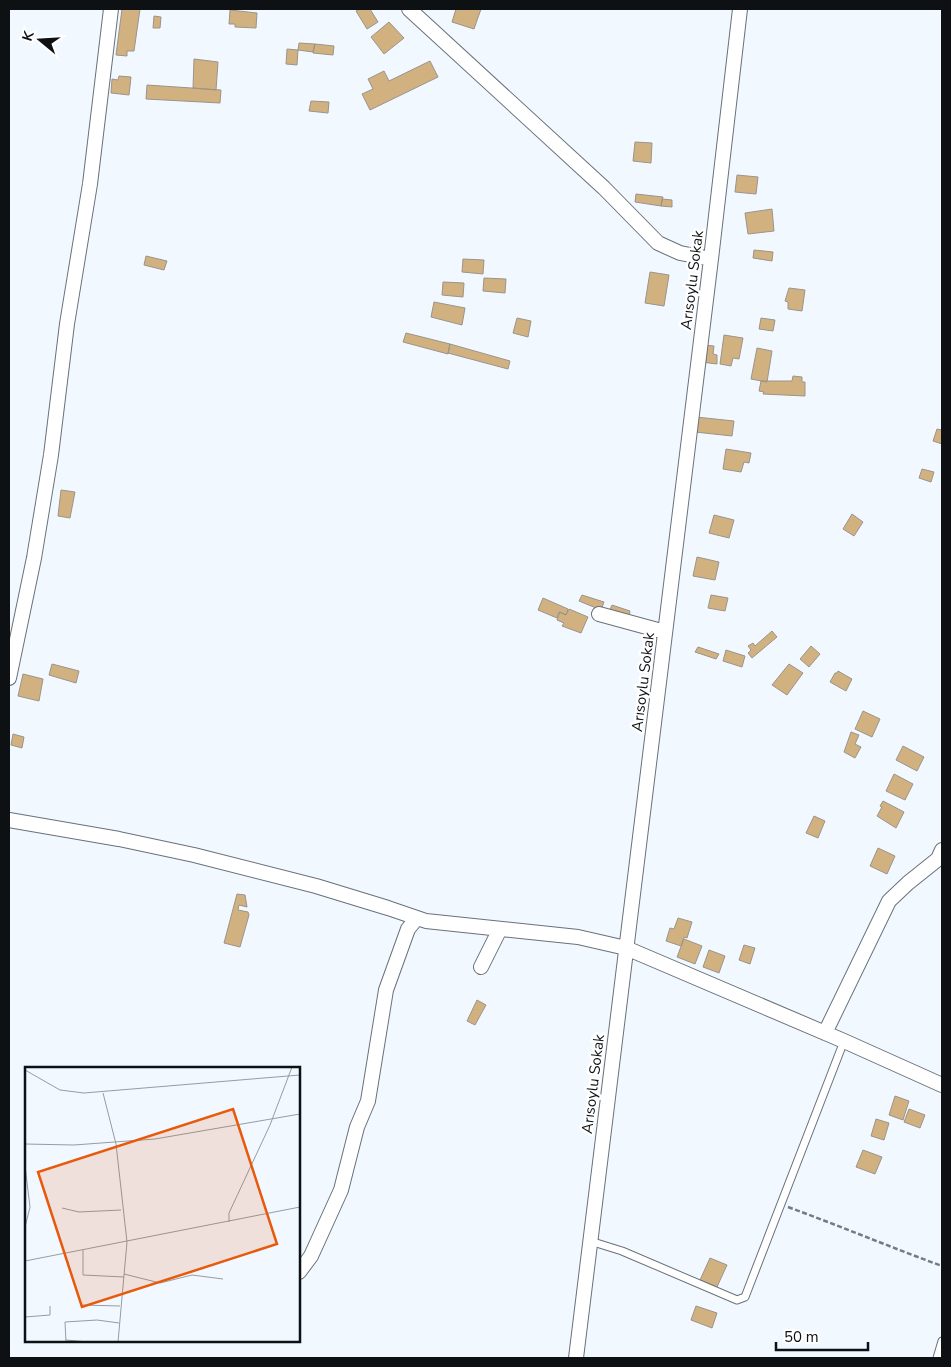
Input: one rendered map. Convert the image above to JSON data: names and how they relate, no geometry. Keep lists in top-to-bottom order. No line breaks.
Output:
{"streets":{"street":["Arısoylu Sokak"]},"scale_bar":"50 m","north":"left"}
